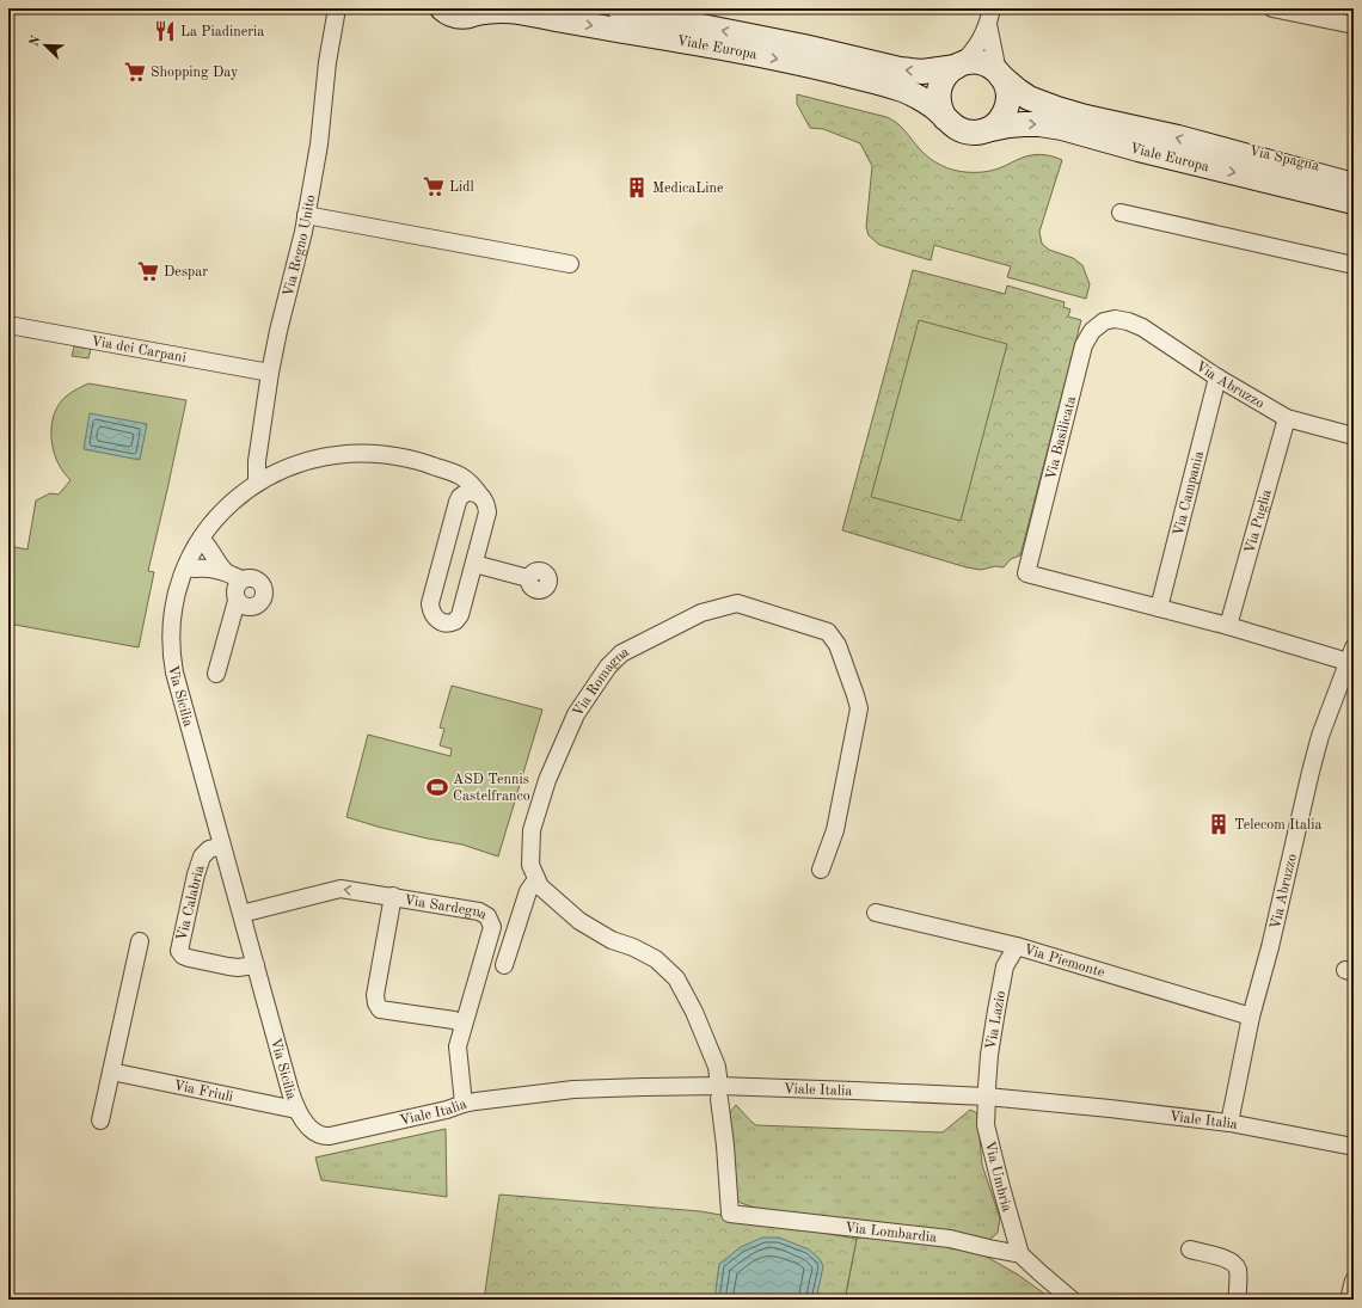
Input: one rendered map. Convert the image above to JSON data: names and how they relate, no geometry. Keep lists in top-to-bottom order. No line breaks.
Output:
{"streets":{"street":["Viale Europa","Via Spagna","Via Regno Unito","Via dei Carpani","Via Abruzzo","Via Basilicata","Via Campania","Via Puglia","Via Romagna","Via Sicilia","Via Calabria","Via Sardegna","Via Piemonte","Via Lazio","Viale Italia","Via Friuli","Via Umbria","Via Lombardia"]},"crossings":[["Viale Europa","Via Spagna"],["Via Regno Unito","Via dei Carpani"],["Via Regno Unito","Via Sicilia"],["Via Abruzzo","Via Basilicata"],["Via Abruzzo","Via Campania"],["Via Abruzzo","Via Puglia"],["Via Abruzzo","Via Piemonte"],["Via Abruzzo","Viale Italia"],["Via Romagna","Viale Italia"],["Via Romagna","Via Lombardia"],["Via Sicilia","Via Calabria"],["Via Sicilia","Via Sardegna"],["Via Sicilia","Viale Italia"],["Via Sicilia","Via Friuli"],["Via Sardegna","Viale Italia"],["Via Piemonte","Via Lazio"],["Via Lazio","Viale Italia"],["Via Lazio","Via Umbria"],["Viale Italia","Via Friuli"],["Viale Italia","Via Umbria"],["Via Umbria","Via Lombardia"]],"places":{"restaurant":["La Piadineria"],"supermarket":["Shopping Day","Lidl","Despar"],"building":["MedicaLine","Telecom Italia"],"sports":["ASD Tennis Castelfranco"]},"north":"top left"}
